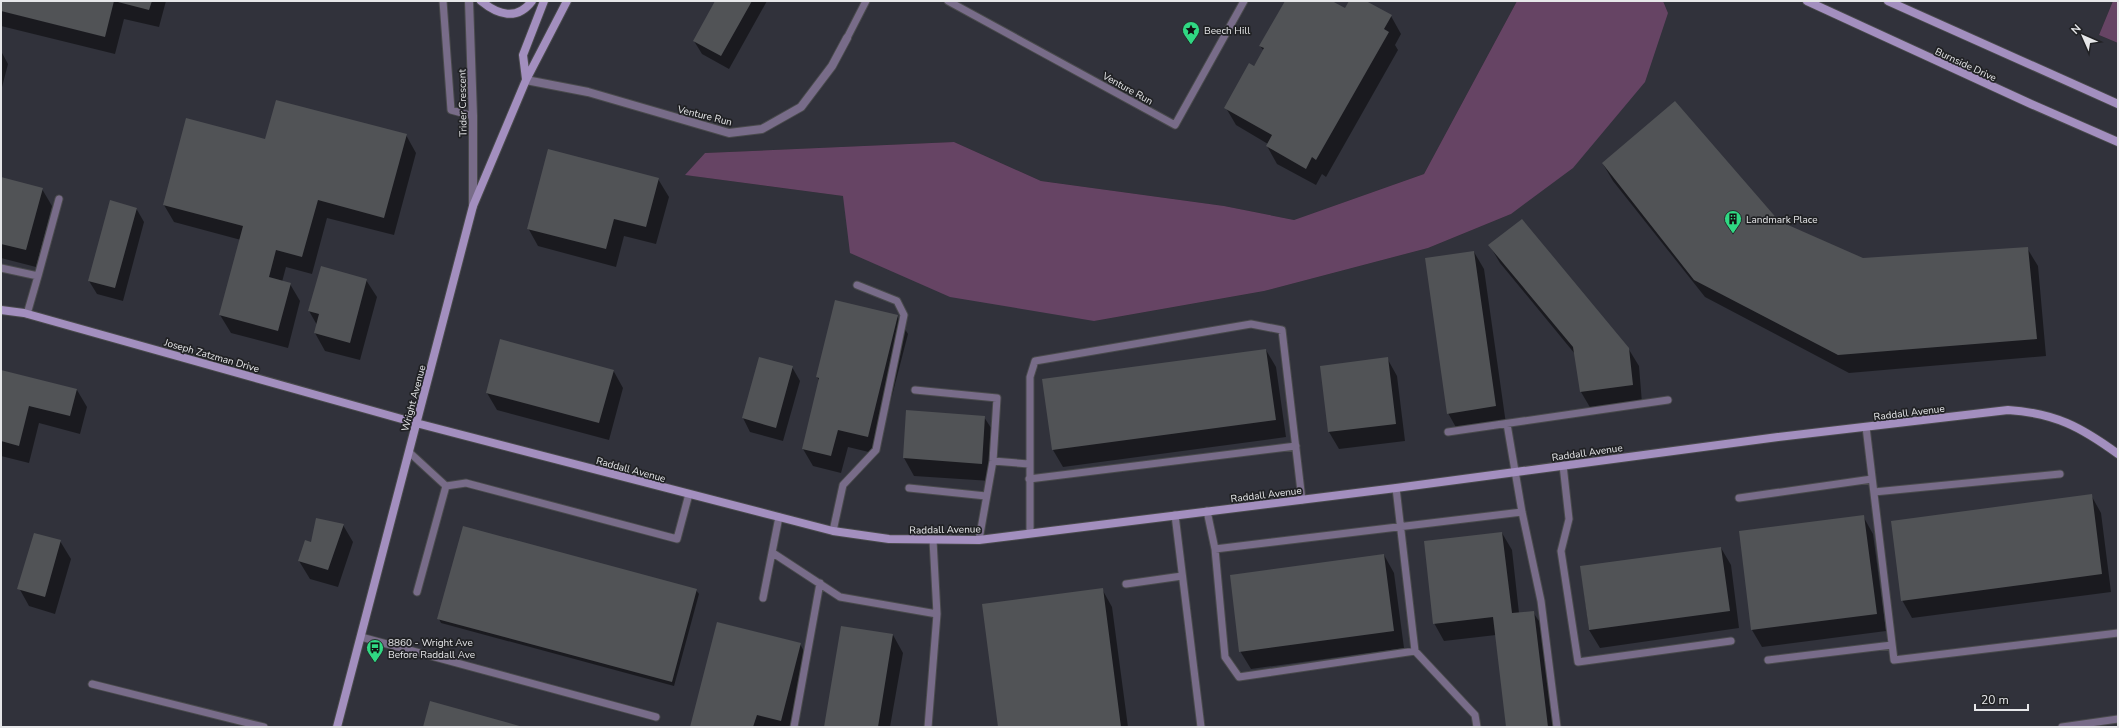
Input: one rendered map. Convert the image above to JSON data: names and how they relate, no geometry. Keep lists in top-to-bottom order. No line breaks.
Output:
{"streets":{"street":["Burnside Drive","Venture Run","Trider Crescent","Joseph Zatzman Drive","Wright Avenue","Raddall Avenue"]},"crossings":[["Venture Run","Wright Avenue"],["Trider Crescent","Wright Avenue"],["Joseph Zatzman Drive","Wright Avenue"],["Joseph Zatzman Drive","Raddall Avenue"],["Wright Avenue","Raddall Avenue"]],"places":{"place":["Beech Hill"],"building":["Landmark Place"],"bus stop":["8860 - Wright Ave Before Raddall Ave"]},"scale_bar":"20 m","north":"top left"}
